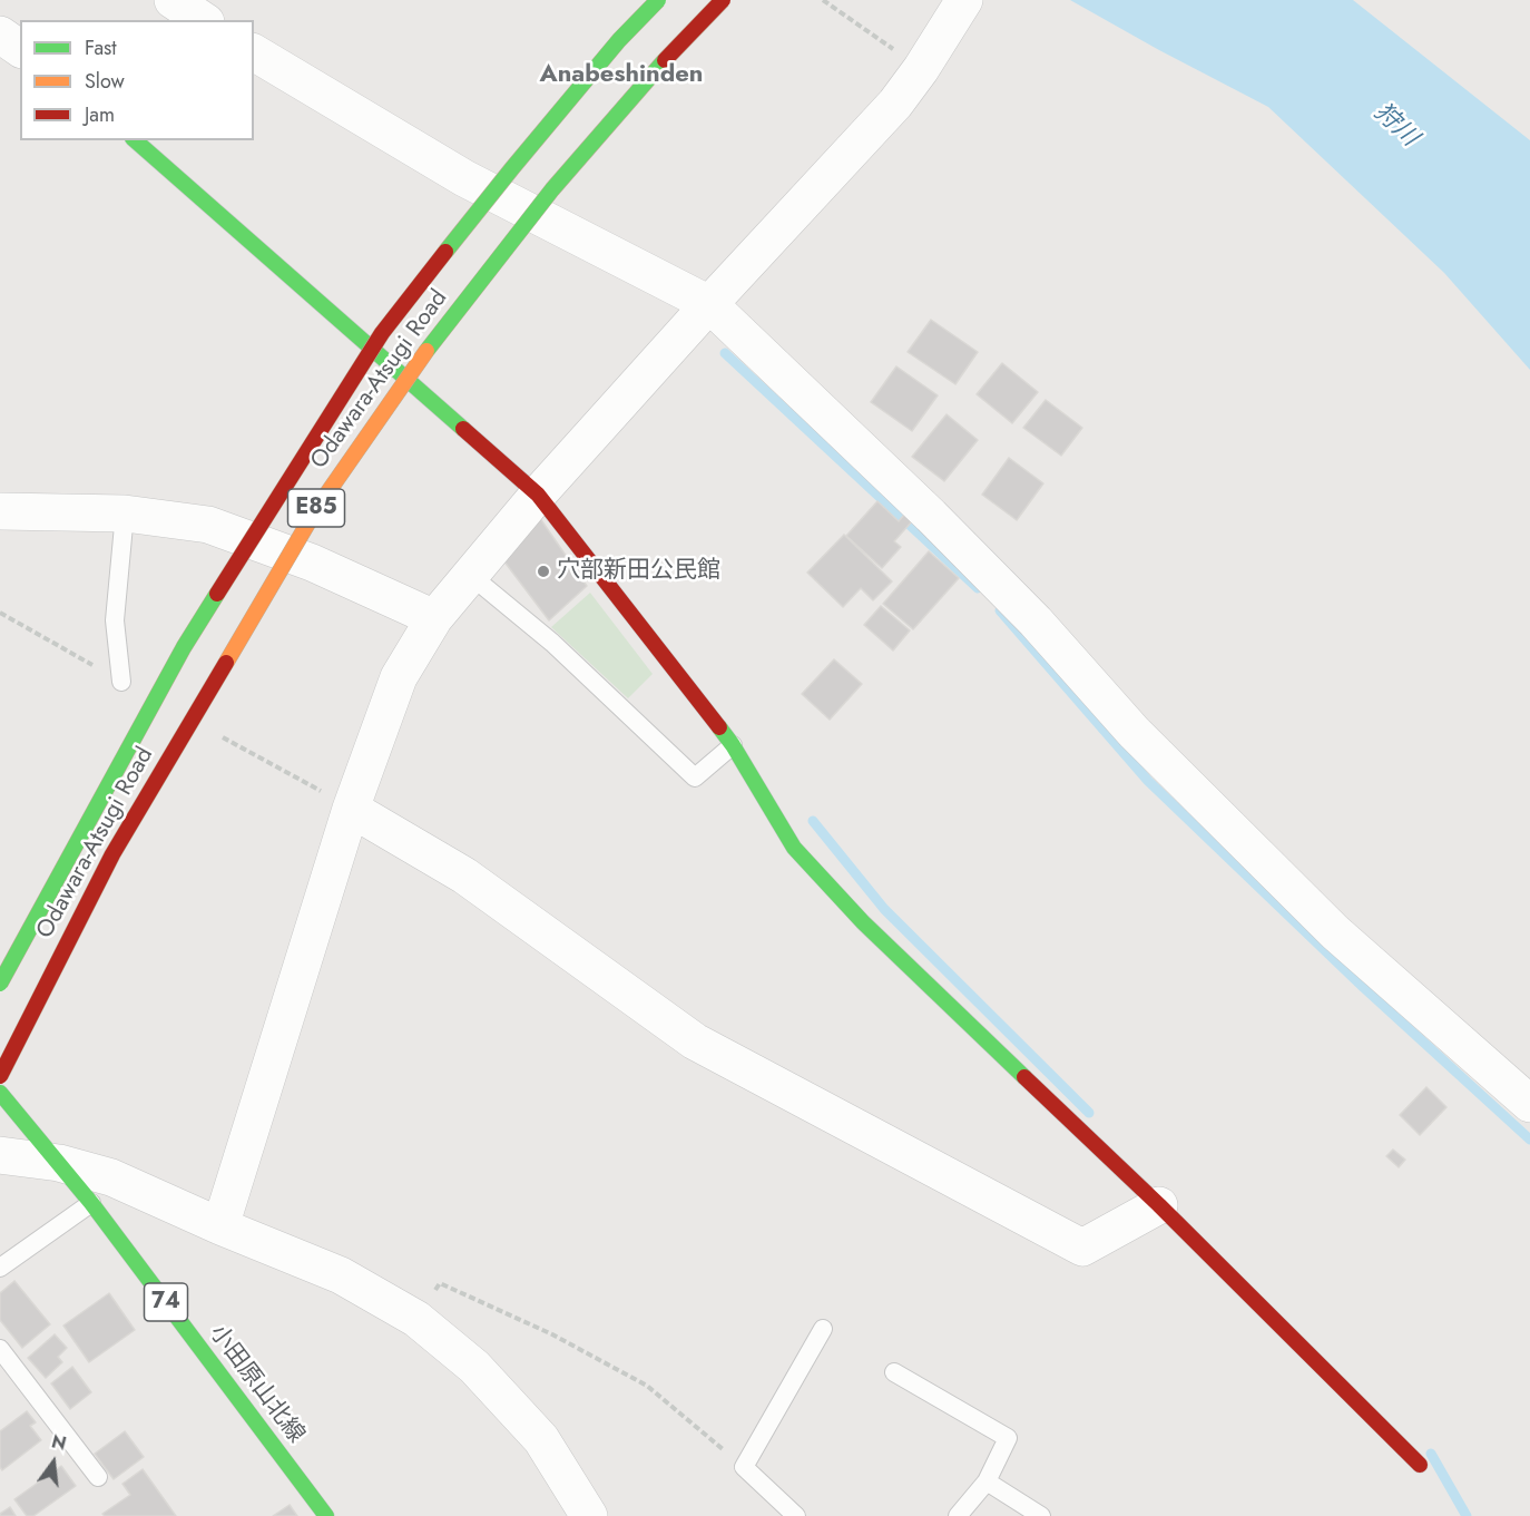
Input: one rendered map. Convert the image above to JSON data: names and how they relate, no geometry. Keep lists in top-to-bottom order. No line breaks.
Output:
{"streets":{"main road":["Odawara-Atsugi Road","E85","74","小田原山北線"]},"districts":["Anabeshinden"],"water":["狩川"],"places":["穴部新田公民館"],"legend":["Fast","Slow","Jam"],"north":"top"}
